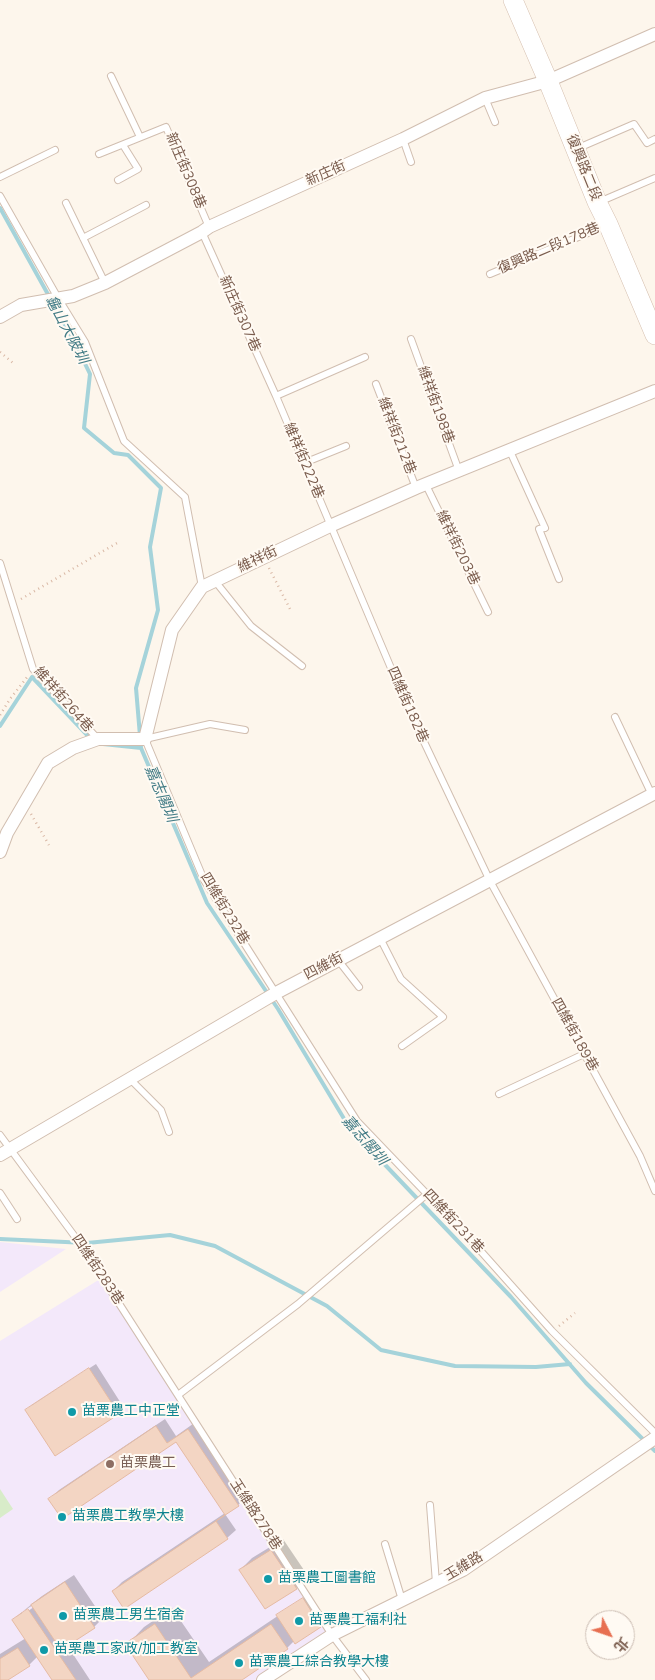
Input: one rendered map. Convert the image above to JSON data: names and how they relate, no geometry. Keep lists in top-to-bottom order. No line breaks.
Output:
{"streets":{"street":["復興路二段","新庄街","維祥街","四維街","玉維路"],"lane":["新庄街308巷","復興路二段178巷","新庄街307巷","維祥街198巷","維祥街212巷","維祥街222巷","維祥街203巷","維祥街264巷","四維街182巷","四維街232巷","四維街189巷","四維街231巷","四維街283巷","玉維路278巷"]},"crossings":[["復興路二段","新庄街"],["復興路二段","復興路二段178巷"],["新庄街308巷","新庄街"],["新庄街308巷","新庄街307巷"],["新庄街","新庄街307巷"],["新庄街307巷","維祥街222巷"],["維祥街198巷","維祥街"],["維祥街212巷","維祥街203巷"],["維祥街212巷","維祥街"],["維祥街222巷","維祥街"],["維祥街222巷","四維街182巷"],["維祥街203巷","維祥街"],["維祥街","四維街182巷"],["四維街182巷","四維街"],["四維街182巷","四維街189巷"],["四維街232巷","四維街"],["四維街232巷","四維街231巷"],["四維街","四維街189巷"],["四維街","四維街231巷"],["四維街","四維街283巷"],["四維街283巷","玉維路278巷"],["玉維路278巷","玉維路"]],"water":["龜山大陂圳","嘉志閣圳"],"places":["苗栗農工中正堂","苗栗農工","苗栗農工教學大樓","苗栗農工圖書館","苗栗農工男生宿舍","苗栗農工福利社","苗栗農工家政/加工教室","苗栗農工綜合教學大樓"],"north":"bottom right"}
